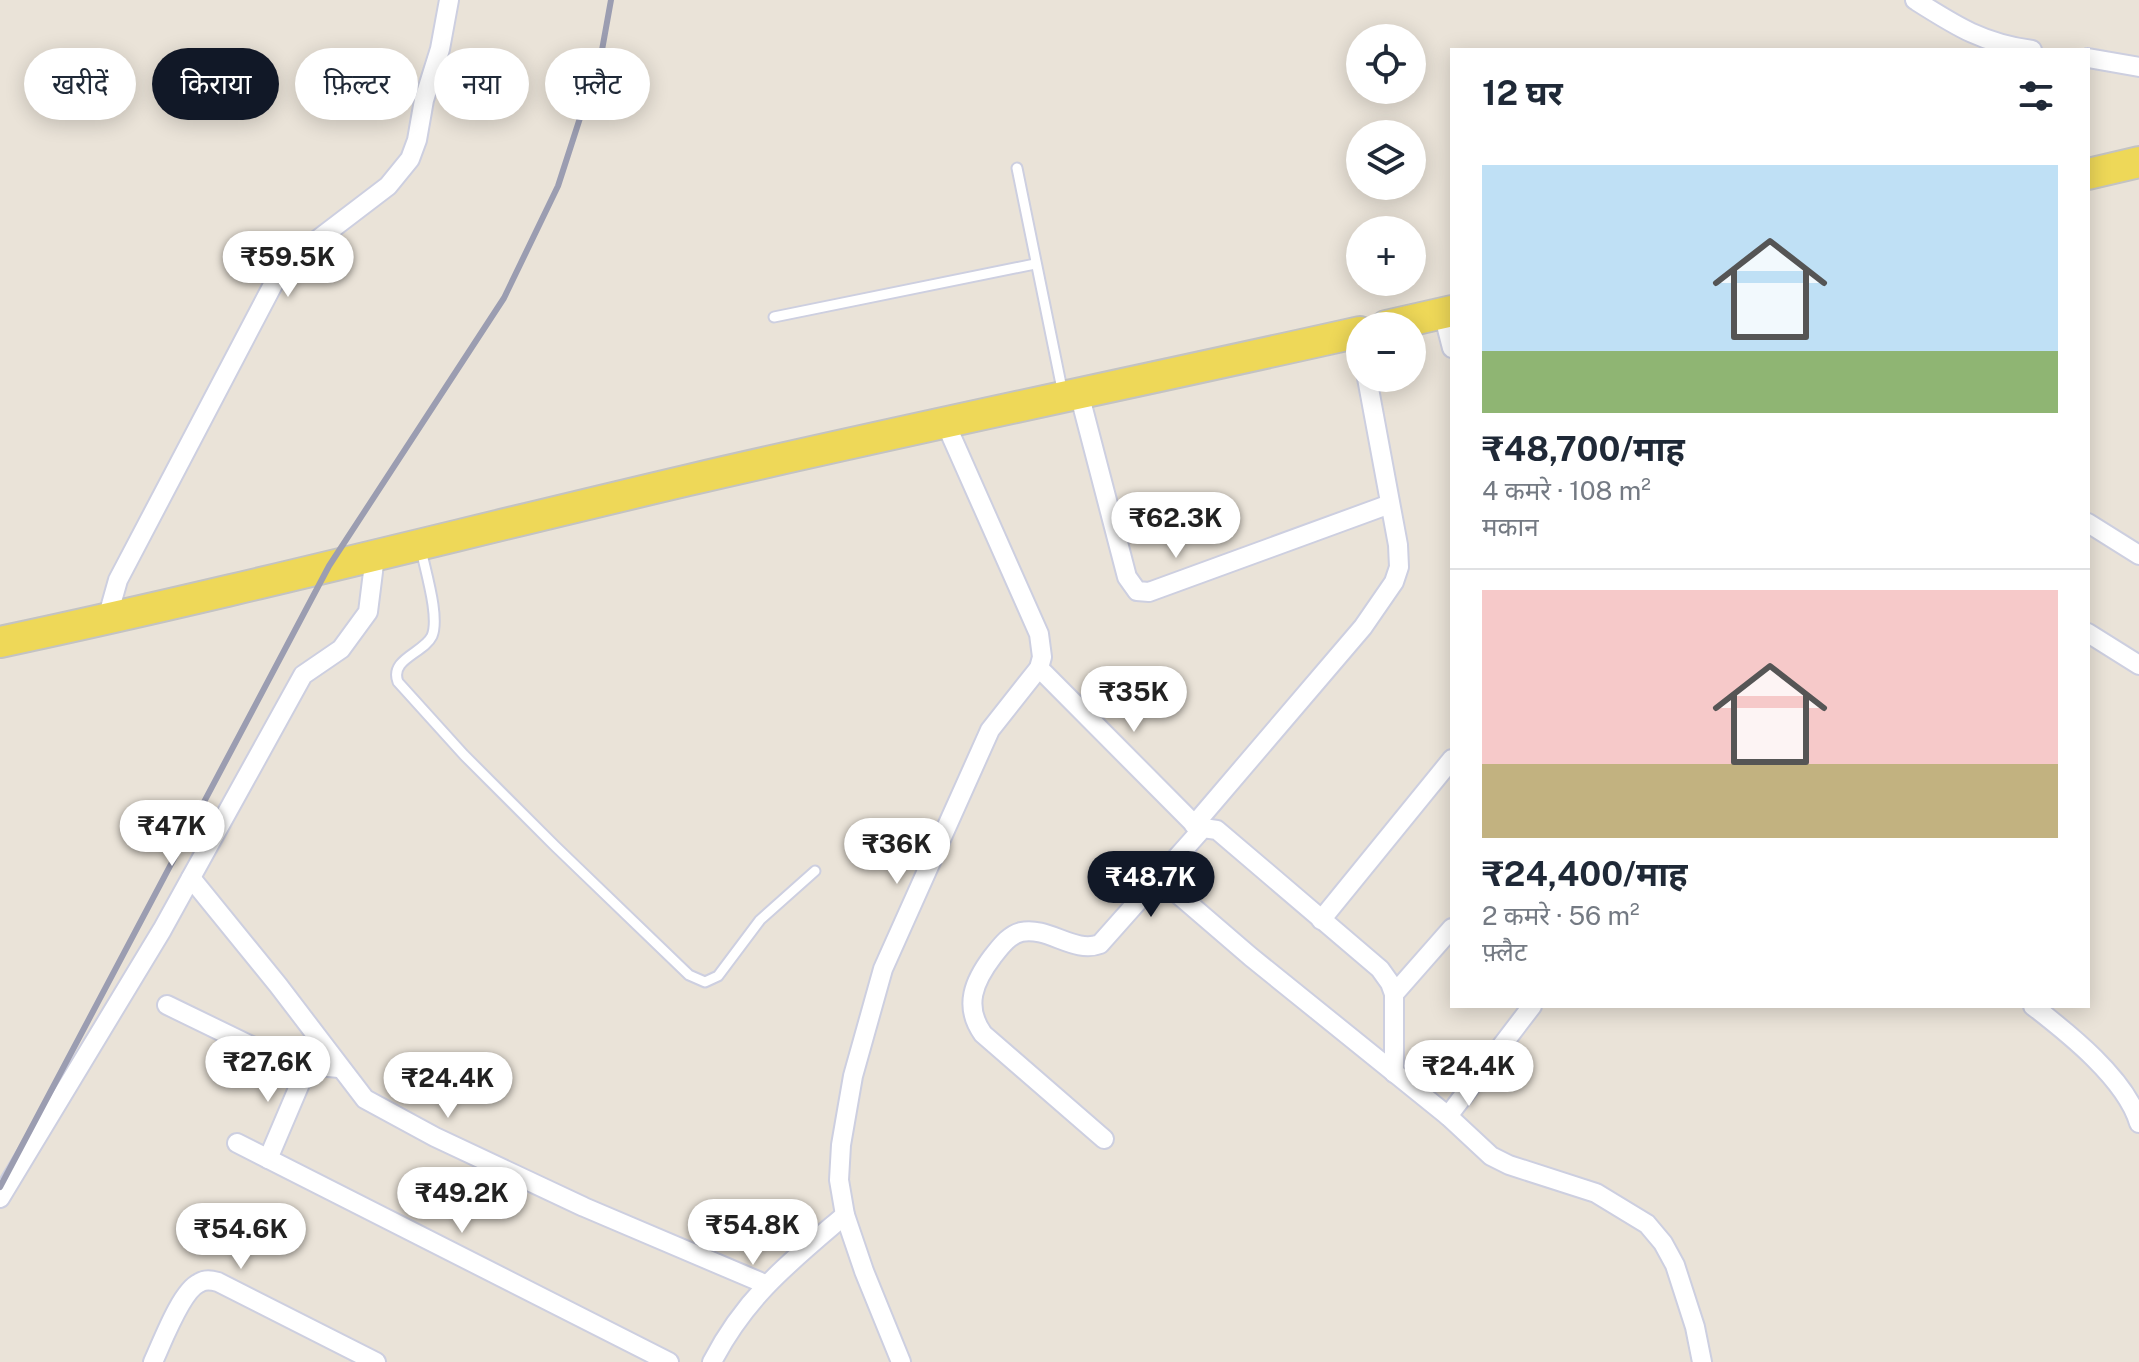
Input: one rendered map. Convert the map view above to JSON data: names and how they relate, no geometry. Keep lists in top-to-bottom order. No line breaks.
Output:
{"page":{"map_buttons":["+","−"],"chip":["खरीदें","किराया","फ़िल्टर","नया","फ़्लैट"],"heading":"12 घर","list":[{"name":"₹48,700/माह","note":"4 कमरे · 108 m² · मकान"},{"name":"₹24,400/माह","note":"2 कमरे · 56 m² · फ़्लैट"}],"price":["₹59.5K","₹62.3K","₹35K","₹47K","₹36K","₹48.7K","₹27.6K","₹24.4K","₹24.4K","₹49.2K","₹54.8K","₹54.6K"]}}
